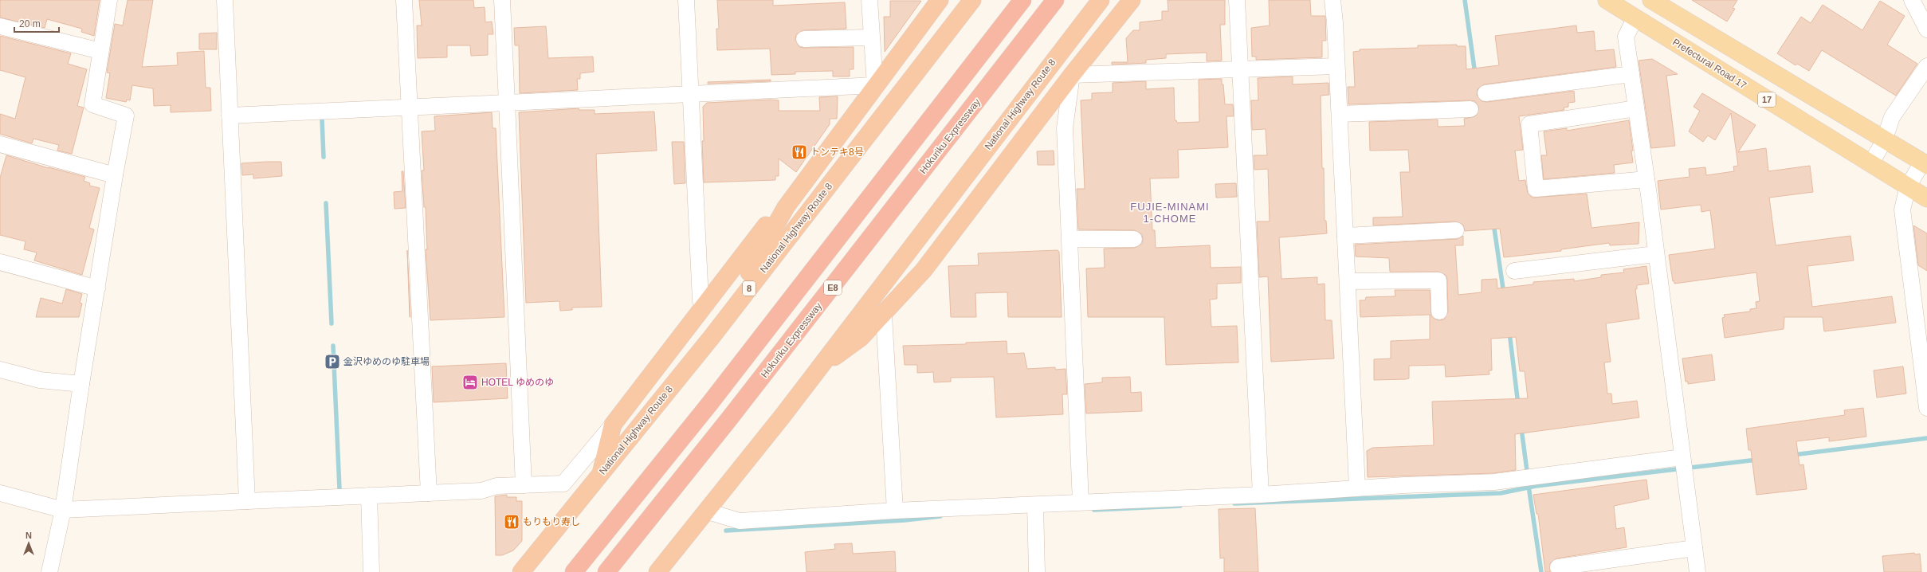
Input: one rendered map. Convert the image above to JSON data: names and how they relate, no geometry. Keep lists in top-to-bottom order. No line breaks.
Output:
{"streets":{"highway":["National Highway Route 8","Hokuriku Expressway","E8","8"],"main road":["Prefectural Road 17","17"]},"districts":["FUJIE-MINAMI 1-CHOME"],"places":{"restaurant":["トンテキ8号","もりもり寿し"],"parking":["金沢ゆめのゆ駐車場"],"hotel":["HOTEL ゆめのゆ"]},"scale_bar":"20 m","north":"top"}
